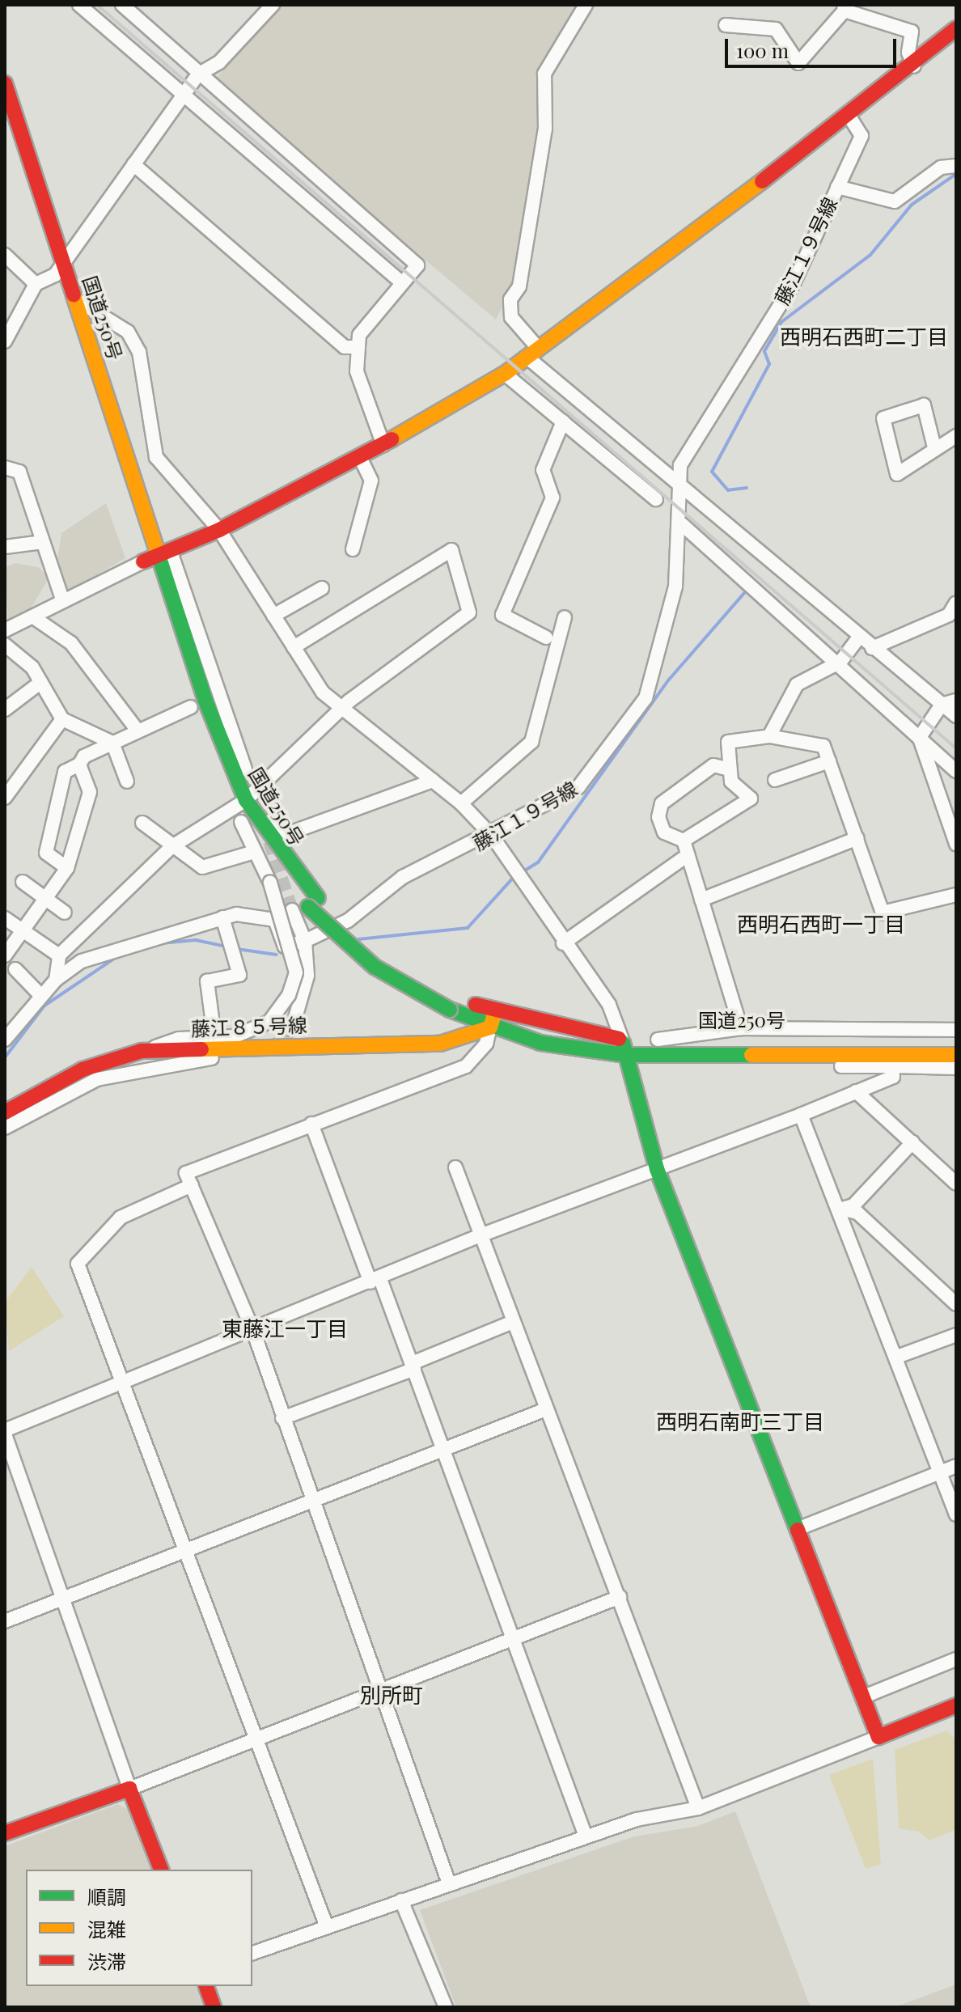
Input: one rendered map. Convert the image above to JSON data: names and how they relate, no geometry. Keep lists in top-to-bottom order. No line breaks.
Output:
{"streets":{"main road":["国道250号","藤江８５号線"],"street":["藤江１９号線"]},"crossings":[["国道250号","藤江８５号線"]],"districts":["西明石西町二丁目","西明石西町一丁目","東藤江一丁目","西明石南町三丁目","別所町"],"legend":["順調","混雑","渋滞"],"scale_bar":"100 m"}
